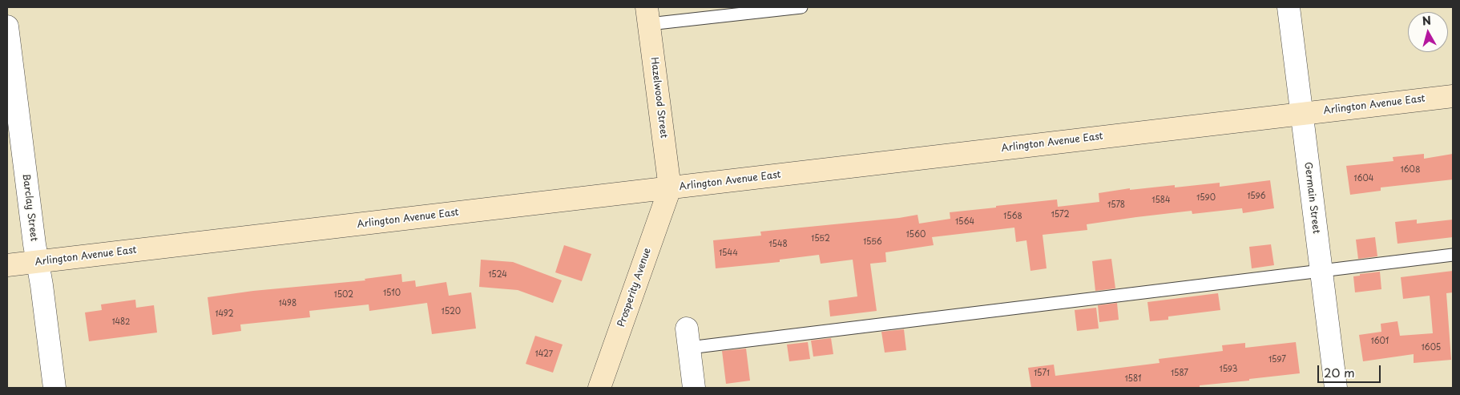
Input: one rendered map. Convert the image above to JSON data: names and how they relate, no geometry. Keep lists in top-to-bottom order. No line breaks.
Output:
{"streets":{"street":["Hazelwood Street","Arlington Avenue East","Germain Street","Barclay Street","Prosperity Avenue"]},"crossings":[["Hazelwood Street","Arlington Avenue East"],["Hazelwood Street","Prosperity Avenue"],["Arlington Avenue East","Germain Street"],["Arlington Avenue East","Barclay Street"],["Arlington Avenue East","Prosperity Avenue"]],"house_numbers":["1608","1604","1596","1590","1584","1578","1572","1568","1564","1560","1552","1556","1548","1544","1524","1510","1502","1498","1520","1492","1482","1601","1605","1427","1597","1593","1571","1587","1581"],"scale_bar":"20 m","north":"top"}
